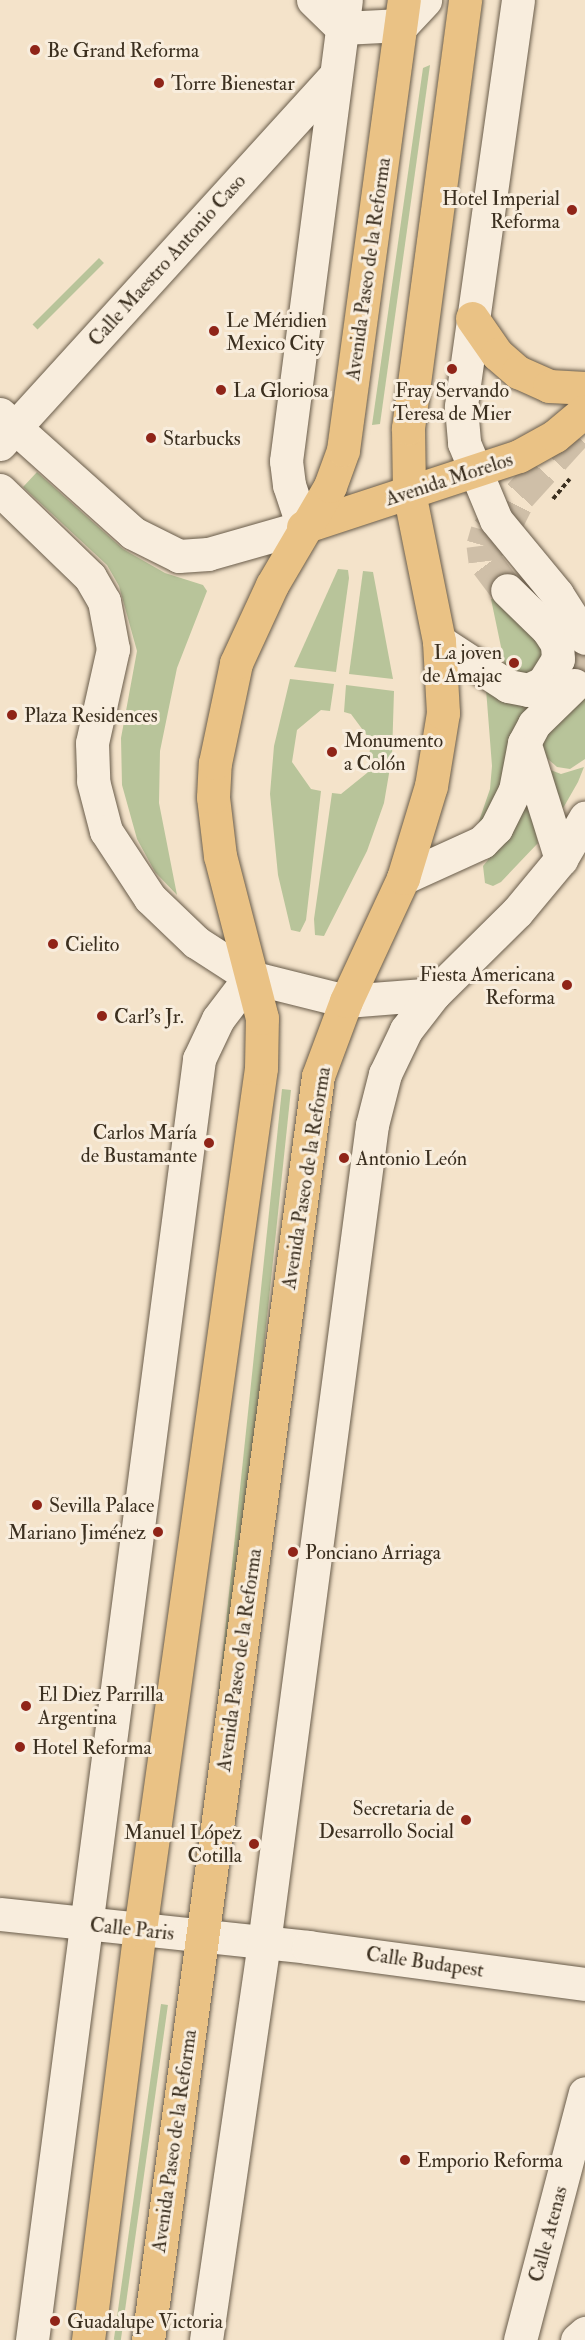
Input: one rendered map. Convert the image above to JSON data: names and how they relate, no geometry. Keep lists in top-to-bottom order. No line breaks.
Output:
{"streets":{"main road":["Avenida Paseo de la Reforma","Avenida Morelos"],"street":["Calle Maestro Antonio Caso","Calle Paris","Calle Budapest","Calle Atenas"]},"crossings":[["Avenida Paseo de la Reforma","Avenida Morelos"],["Avenida Paseo de la Reforma","Calle Paris"],["Calle Paris","Calle Budapest"]],"places":["Be Grand Reforma","Torre Bienestar","Hotel Imperial Reforma","Le Méridien Mexico City","Fray Servando Teresa de Mier","La Gloriosa","Starbucks","La joven de Amajac","Plaza Residences","Monumento a Colón","Cielito","Fiesta Americana Reforma","Carl's Jr.","Carlos María de Bustamante","Antonio León","Sevilla Palace","Mariano Jiménez","Ponciano Arriaga","El Diez Parrilla Argentina","Hotel Reforma","Secretaria de Desarrollo Social","Manuel López Cotilla","Emporio Reforma","Guadalupe Victoria"]}
